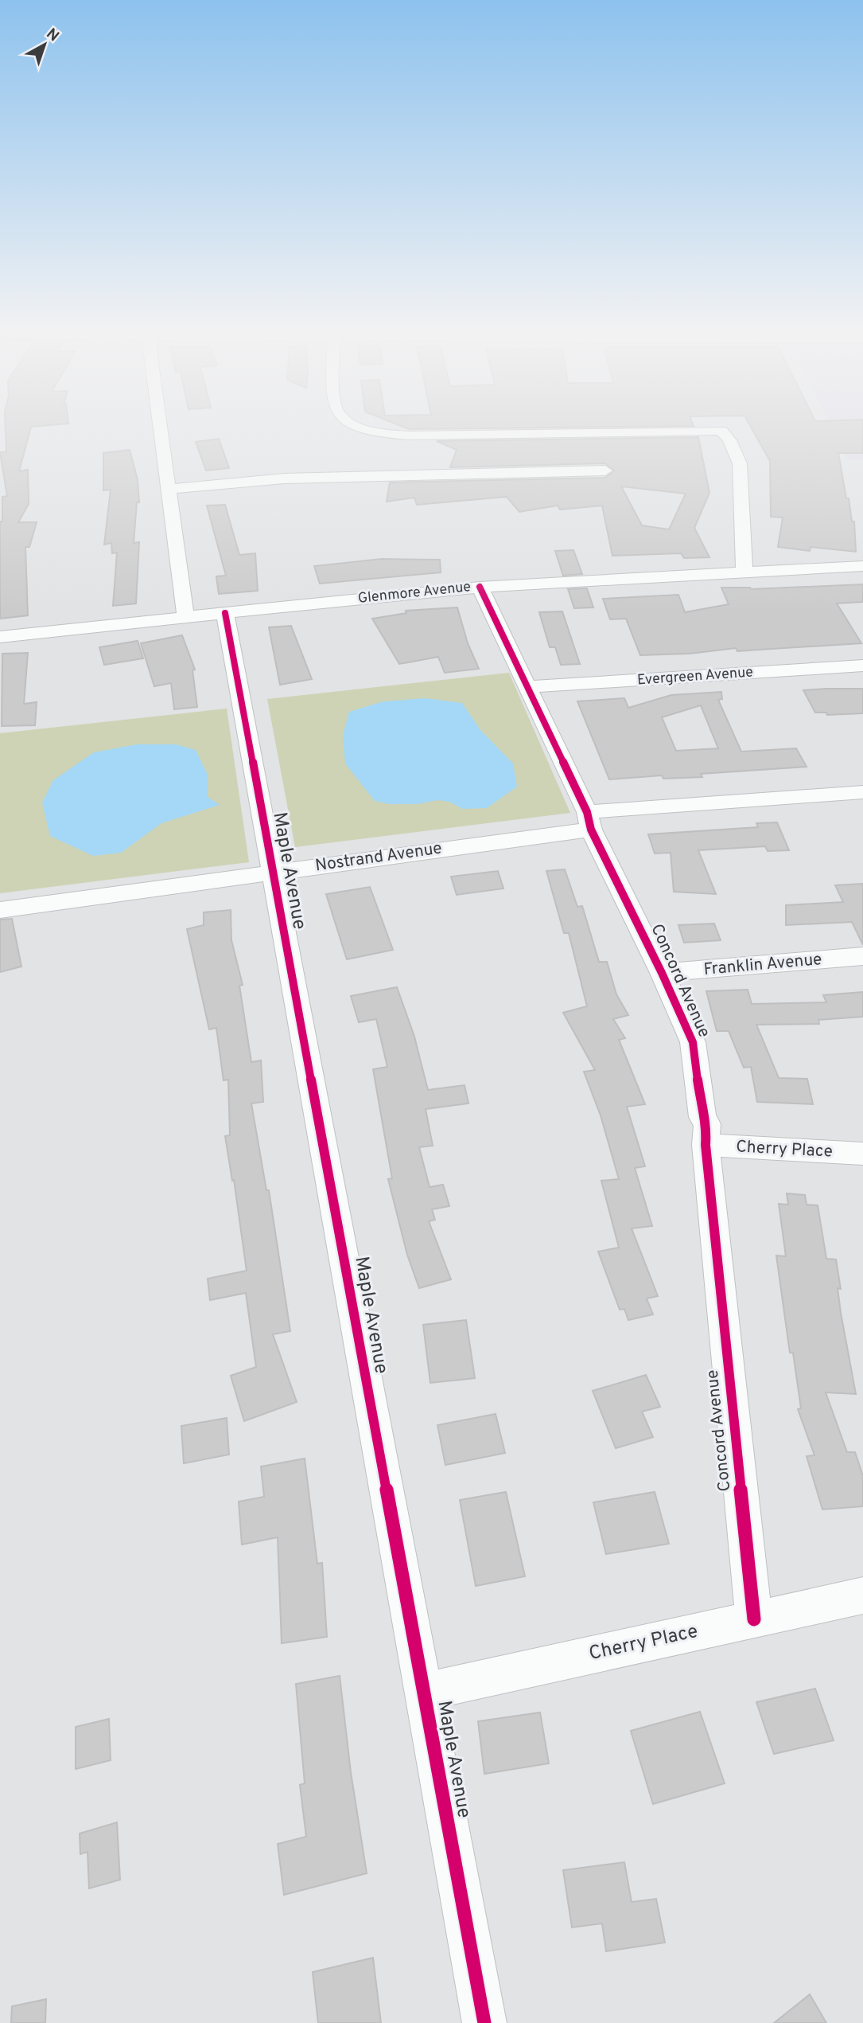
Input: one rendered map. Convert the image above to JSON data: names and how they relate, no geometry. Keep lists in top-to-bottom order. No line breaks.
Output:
{"streets":{"street":["Glenmore Avenue","Evergreen Avenue","Nostrand Avenue","Maple Avenue","Franklin Avenue","Concord Avenue","Cherry Place"]},"crossings":[["Glenmore Avenue","Maple Avenue"],["Glenmore Avenue","Concord Avenue"],["Evergreen Avenue","Concord Avenue"],["Nostrand Avenue","Maple Avenue"],["Nostrand Avenue","Concord Avenue"],["Maple Avenue","Cherry Place"],["Franklin Avenue","Concord Avenue"],["Concord Avenue","Cherry Place"]],"north":"top right"}
